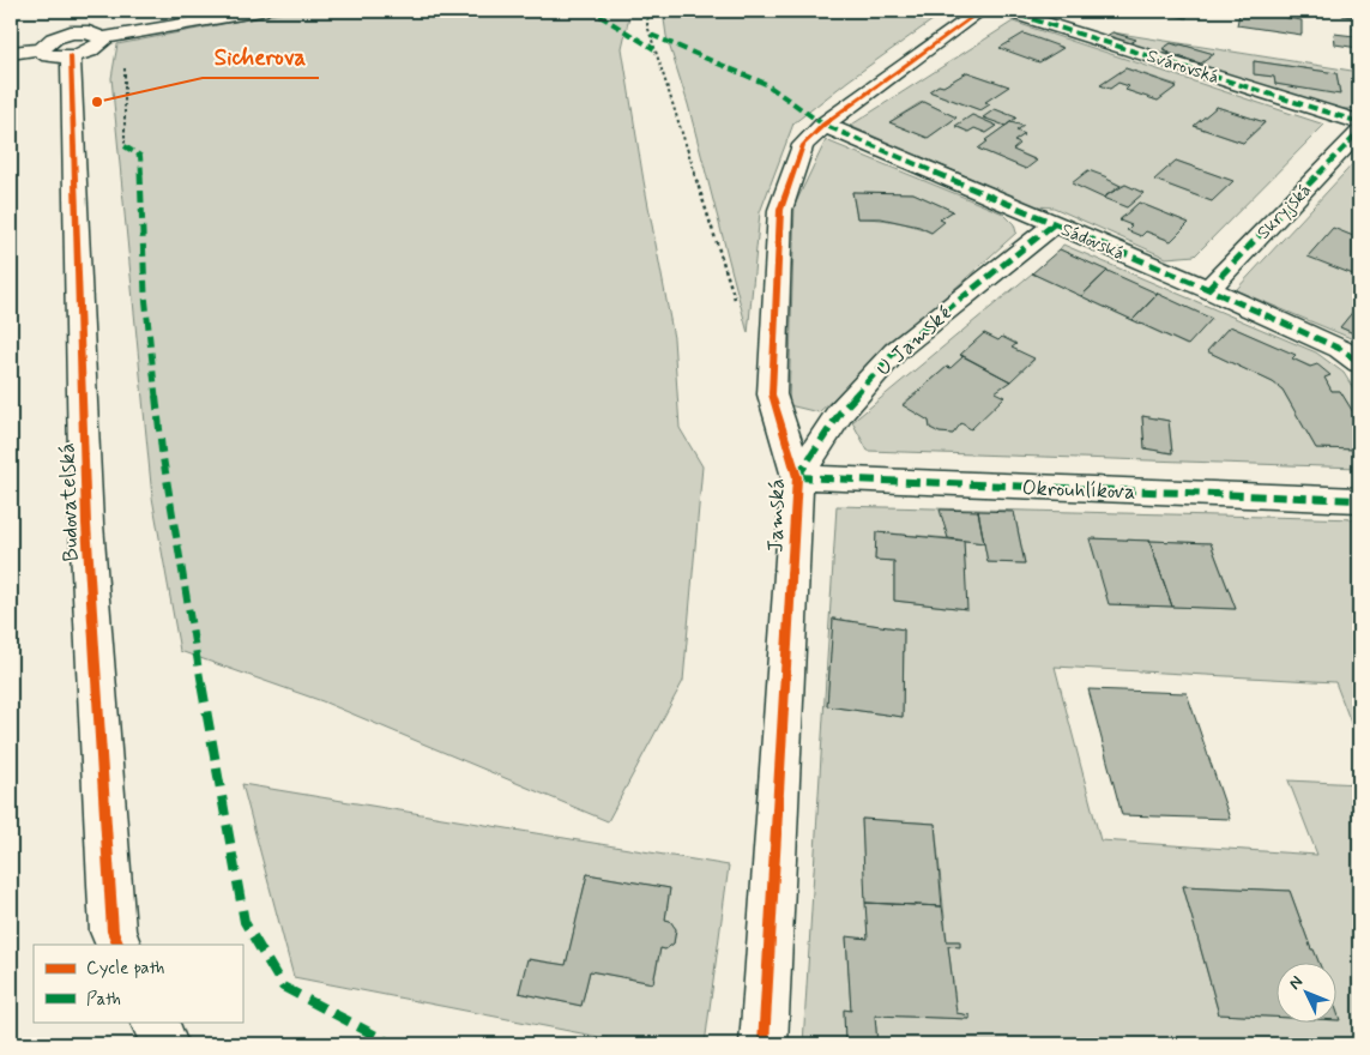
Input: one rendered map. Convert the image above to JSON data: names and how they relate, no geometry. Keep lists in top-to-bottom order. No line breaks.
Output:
{"streets":{"street":["Svárovská","Skryjská","Sádovská","U Jamské","Okrouhlíkova","Budovatelská","Jamská"]},"crossings":[["Skryjská","Sádovská"],["Sádovská","U Jamské"],["Sádovská","Jamská"],["U Jamské","Okrouhlíkova"],["U Jamské","Jamská"],["Okrouhlíkova","Jamská"]],"places":["Sicherova"],"legend":["Cycle path","Path"],"north":"top left"}
